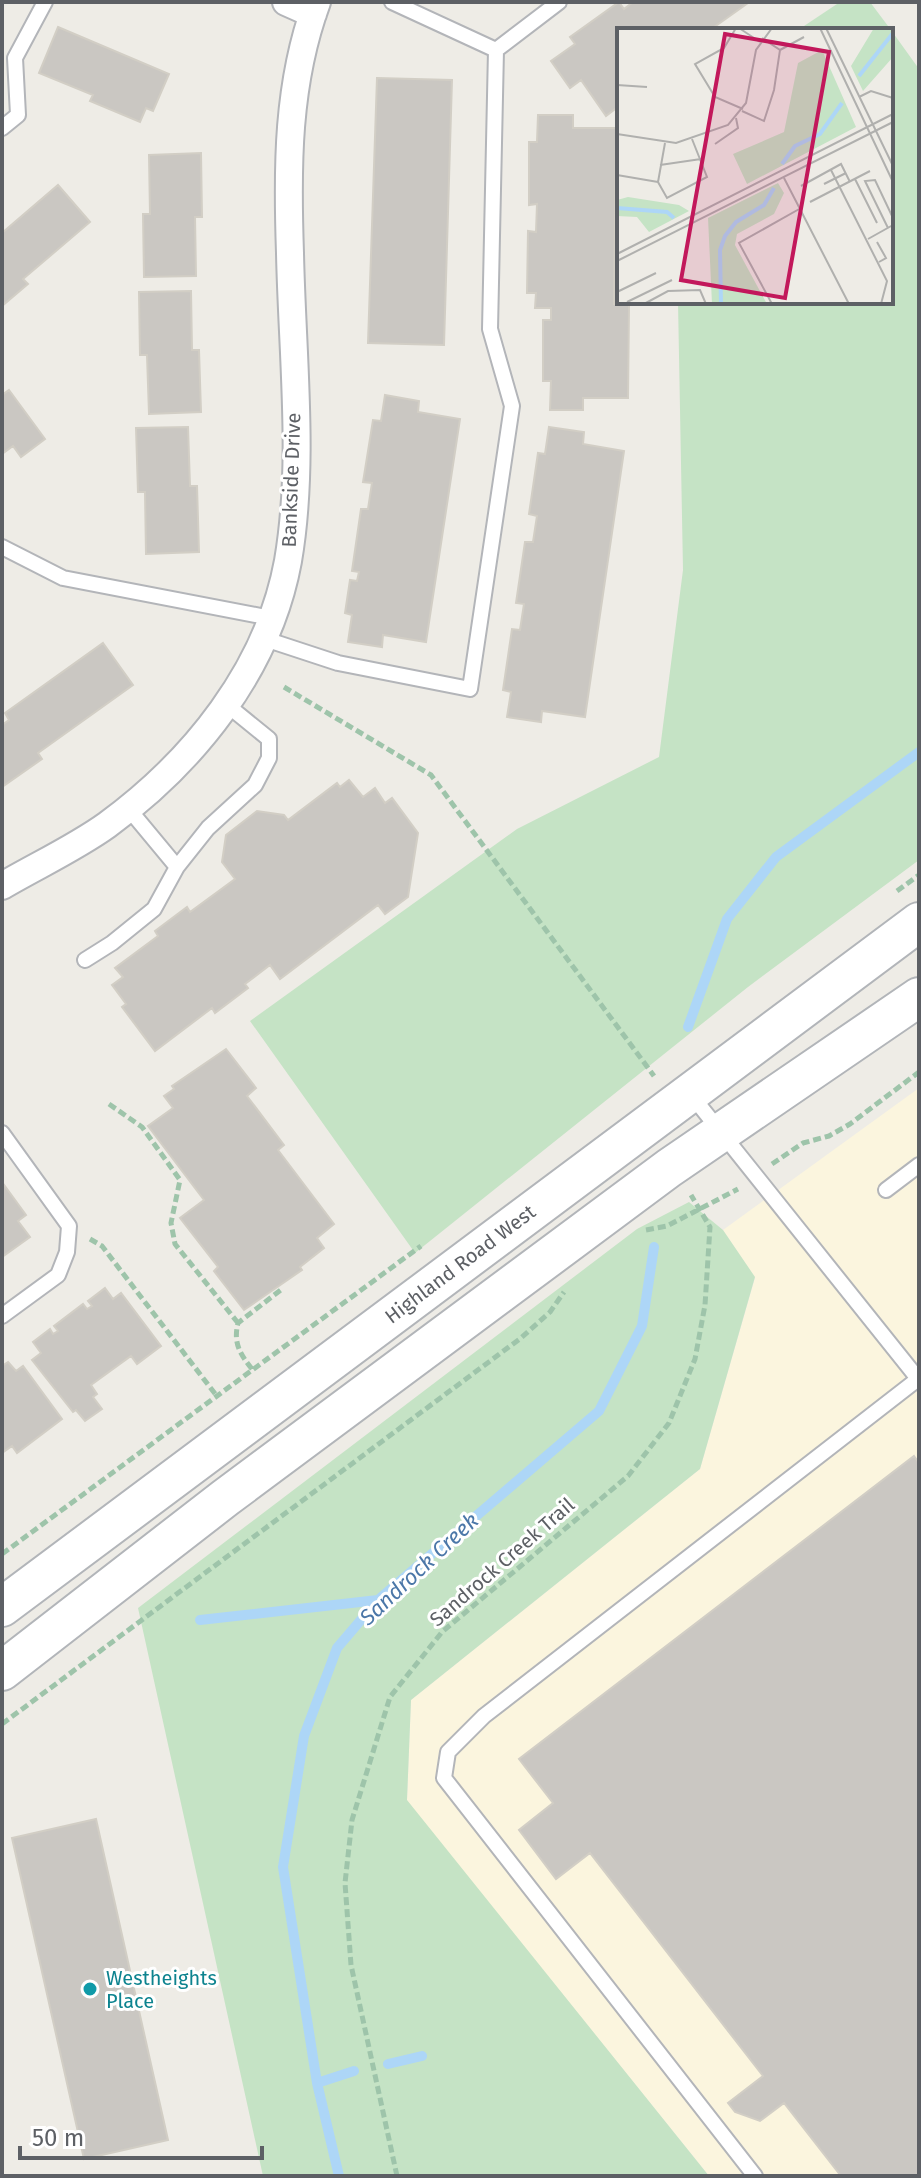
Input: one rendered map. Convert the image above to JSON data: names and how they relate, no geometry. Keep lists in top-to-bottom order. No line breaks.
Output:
{"streets":{"main road":["Highland Road West"],"street":["Bankside Drive"],"path":["Sandrock Creek Trail"]},"water":["Sandrock Creek"],"places":["Westheights Place"],"scale_bar":"50 m"}
